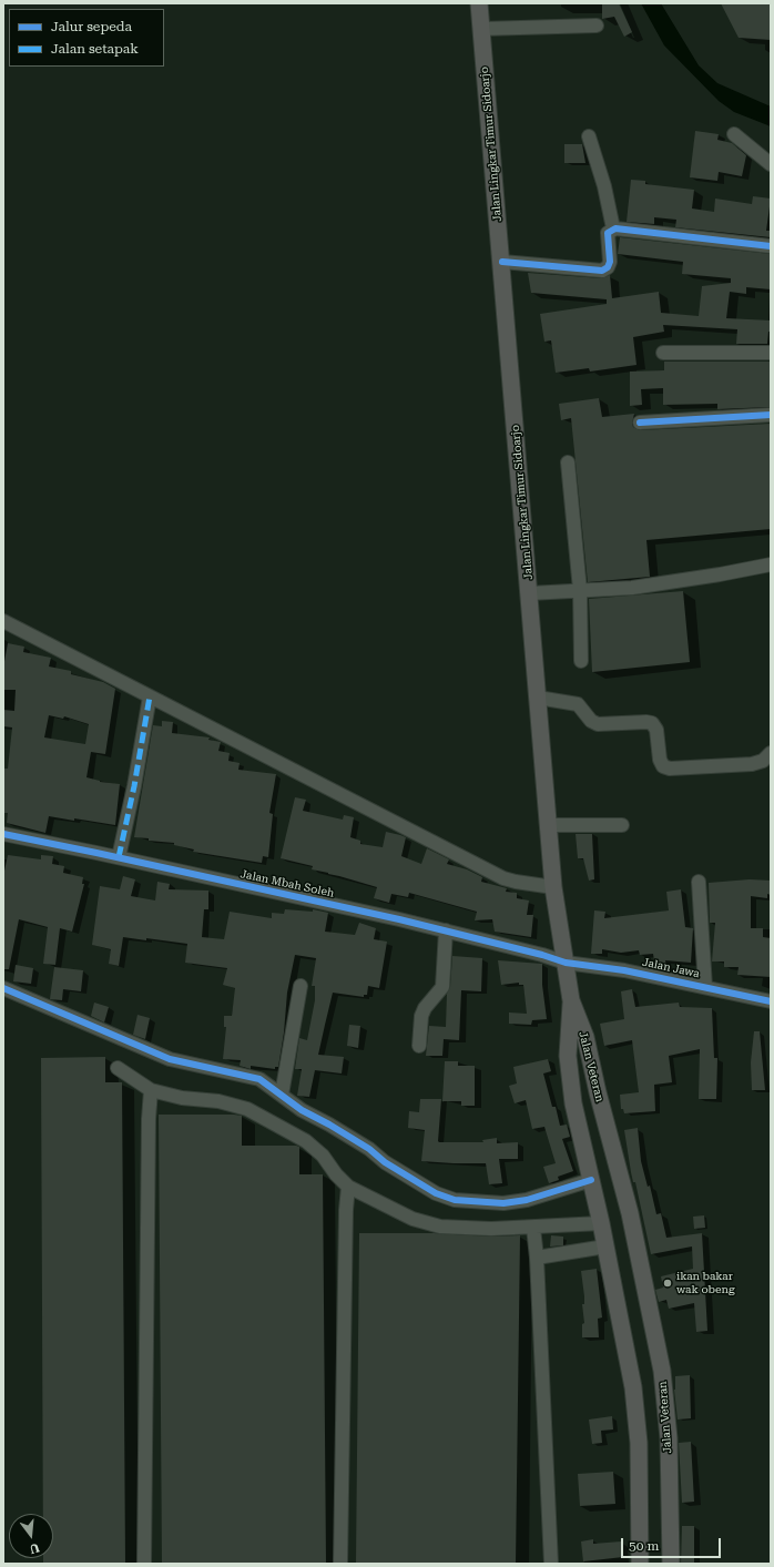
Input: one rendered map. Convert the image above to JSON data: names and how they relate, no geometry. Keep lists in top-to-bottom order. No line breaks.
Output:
{"streets":{"main road":["Jalan Lingkar Timur Sidoarjo","Jalan Veteran"],"street":["Jalan Mbah Soleh","Jalan Jawa"]},"crossings":[["Jalan Lingkar Timur Sidoarjo","Jalan Mbah Soleh"],["Jalan Lingkar Timur Sidoarjo","Jalan Jawa"],["Jalan Lingkar Timur Sidoarjo","Jalan Veteran"],["Jalan Mbah Soleh","Jalan Jawa"]],"places":["ikan bakar wak obeng"],"legend":["Jalur sepeda","Jalan setapak"],"scale_bar":"50 m","north":"bottom"}
